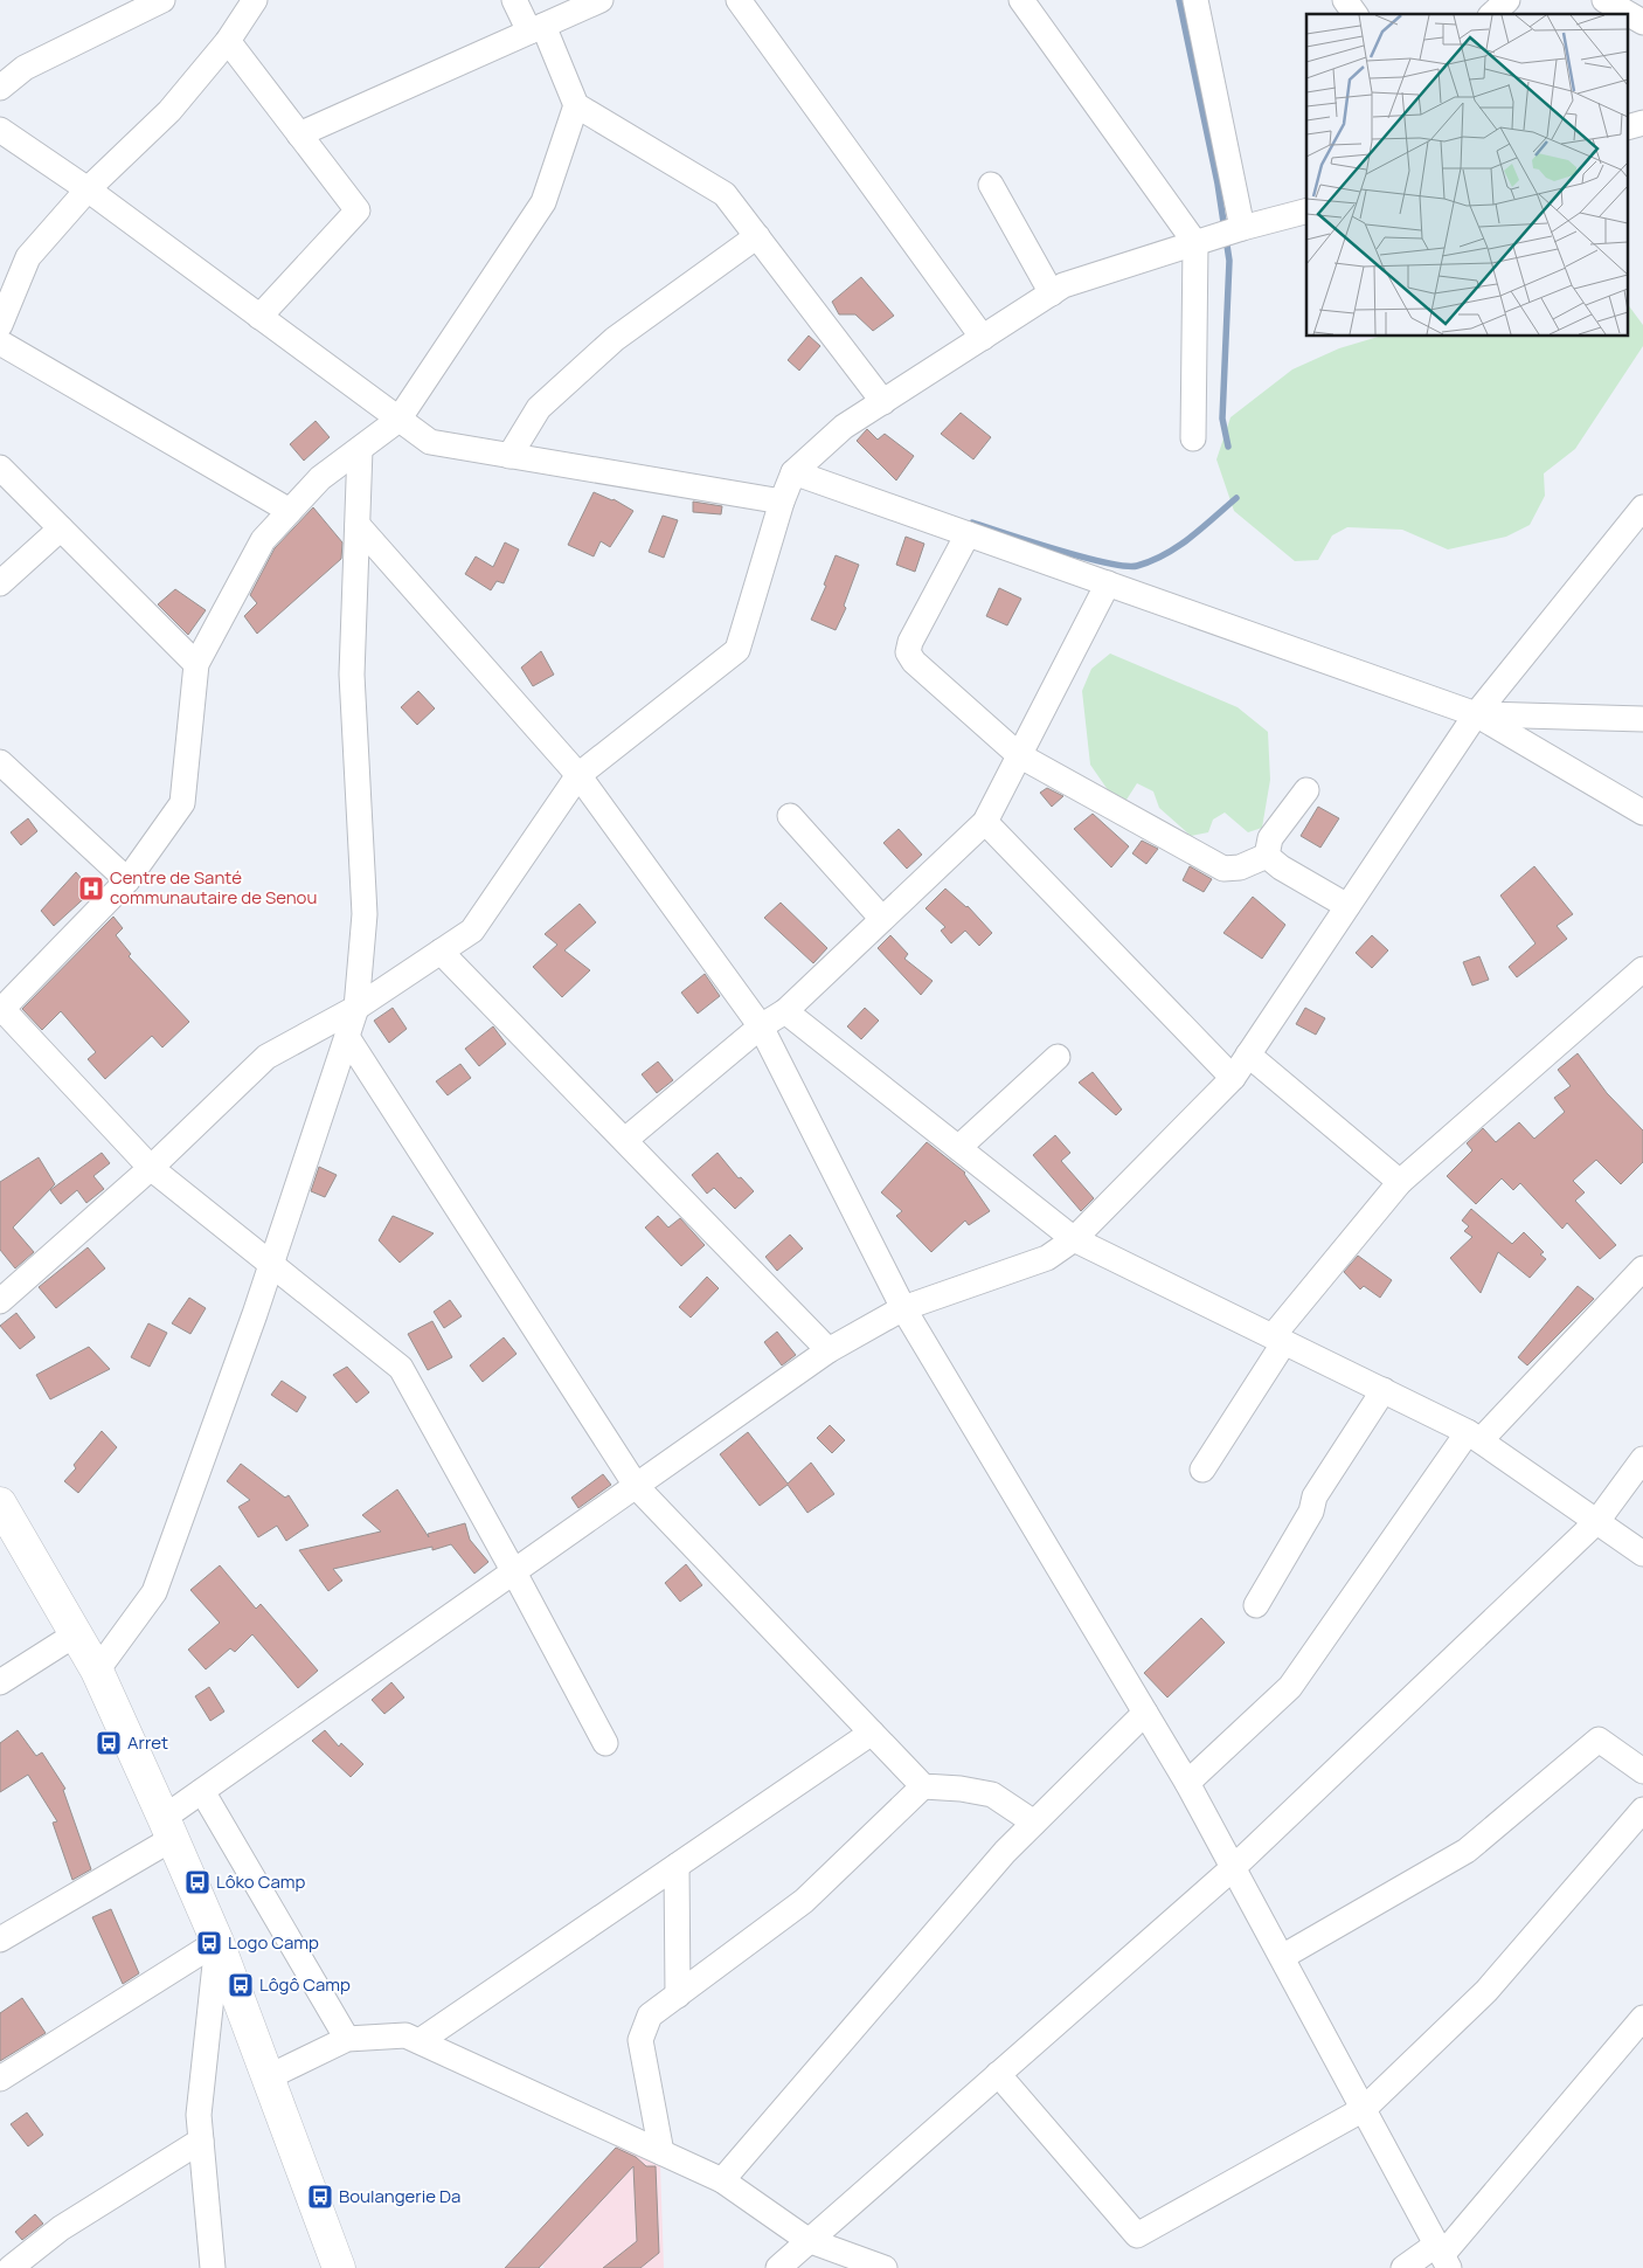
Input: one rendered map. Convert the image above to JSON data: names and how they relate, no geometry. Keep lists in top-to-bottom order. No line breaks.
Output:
{"places":{"hospital":["Centre de Santé communautaire de Senou"],"bus stop":["Arret","Lôko Camp","Logo Camp","Lôgô Camp","Boulangerie Da"]}}
